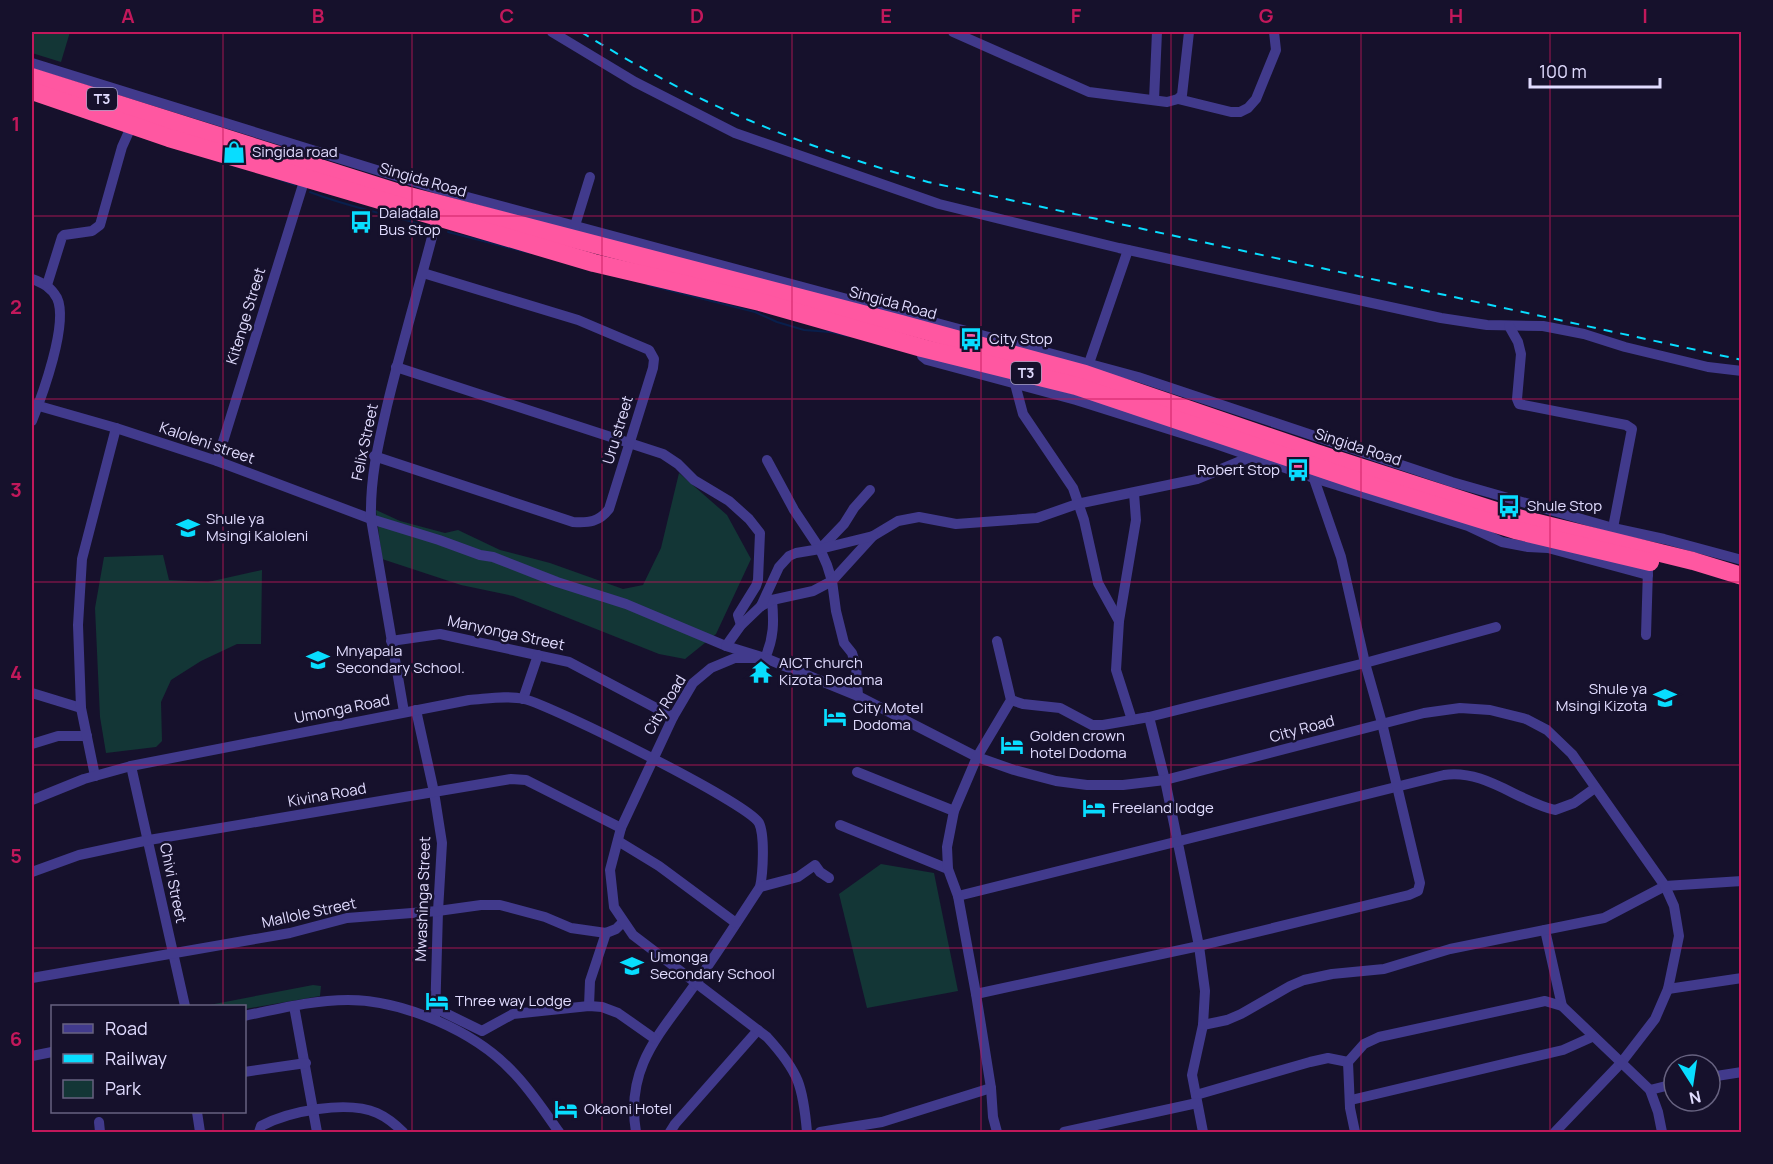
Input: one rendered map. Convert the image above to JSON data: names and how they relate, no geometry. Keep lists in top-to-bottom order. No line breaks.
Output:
{"streets":{"highway":["T3","Singida Road"],"street":["Kitenge Street","Uru street","Felix Street","Kaloleni street","Manyonga Street","City Road","Umonga Road","Kivina Road","Chivi Street","Mwashinga Street","Mallole Street"]},"crossings":[["Singida Road","Kitenge Street"],["Singida Road","Felix Street"],["Kitenge Street","Kaloleni street"],["Uru street","Felix Street"],["Felix Street","Kaloleni street"],["Felix Street","Manyonga Street"],["Felix Street","Umonga Road"],["Kaloleni street","City Road"],["Manyonga Street","City Road"],["City Road","Umonga Road"],["City Road","Kivina Road"],["Umonga Road","Chivi Street"],["Umonga Road","Mwashinga Street"],["Kivina Road","Chivi Street"],["Kivina Road","Mwashinga Street"],["Chivi Street","Mallole Street"],["Mwashinga Street","Mallole Street"]],"places":{"shop":["Singida road"],"bus stop":["Daladala Bus Stop","City Stop","Robert Stop","Shule Stop"],"school or university":["Shule ya Msingi Kaloleni","Mnyapala Secondary School.","Shule ya Msingi Kizota","Umonga Secondary School"],"temple":["AICT church Kizota Dodoma"],"hotel":["City Motel Dodoma","Golden crown hotel Dodoma","Freeland lodge","Three way Lodge","Okaoni Hotel"]},"legend":["Road","Railway","Park"],"scale_bar":"100 m","north":"bottom","grid":{"columns":["A","B","C","D","E","F","G","H","I"],"rows":["1","2","3","4","5","6"]}}
